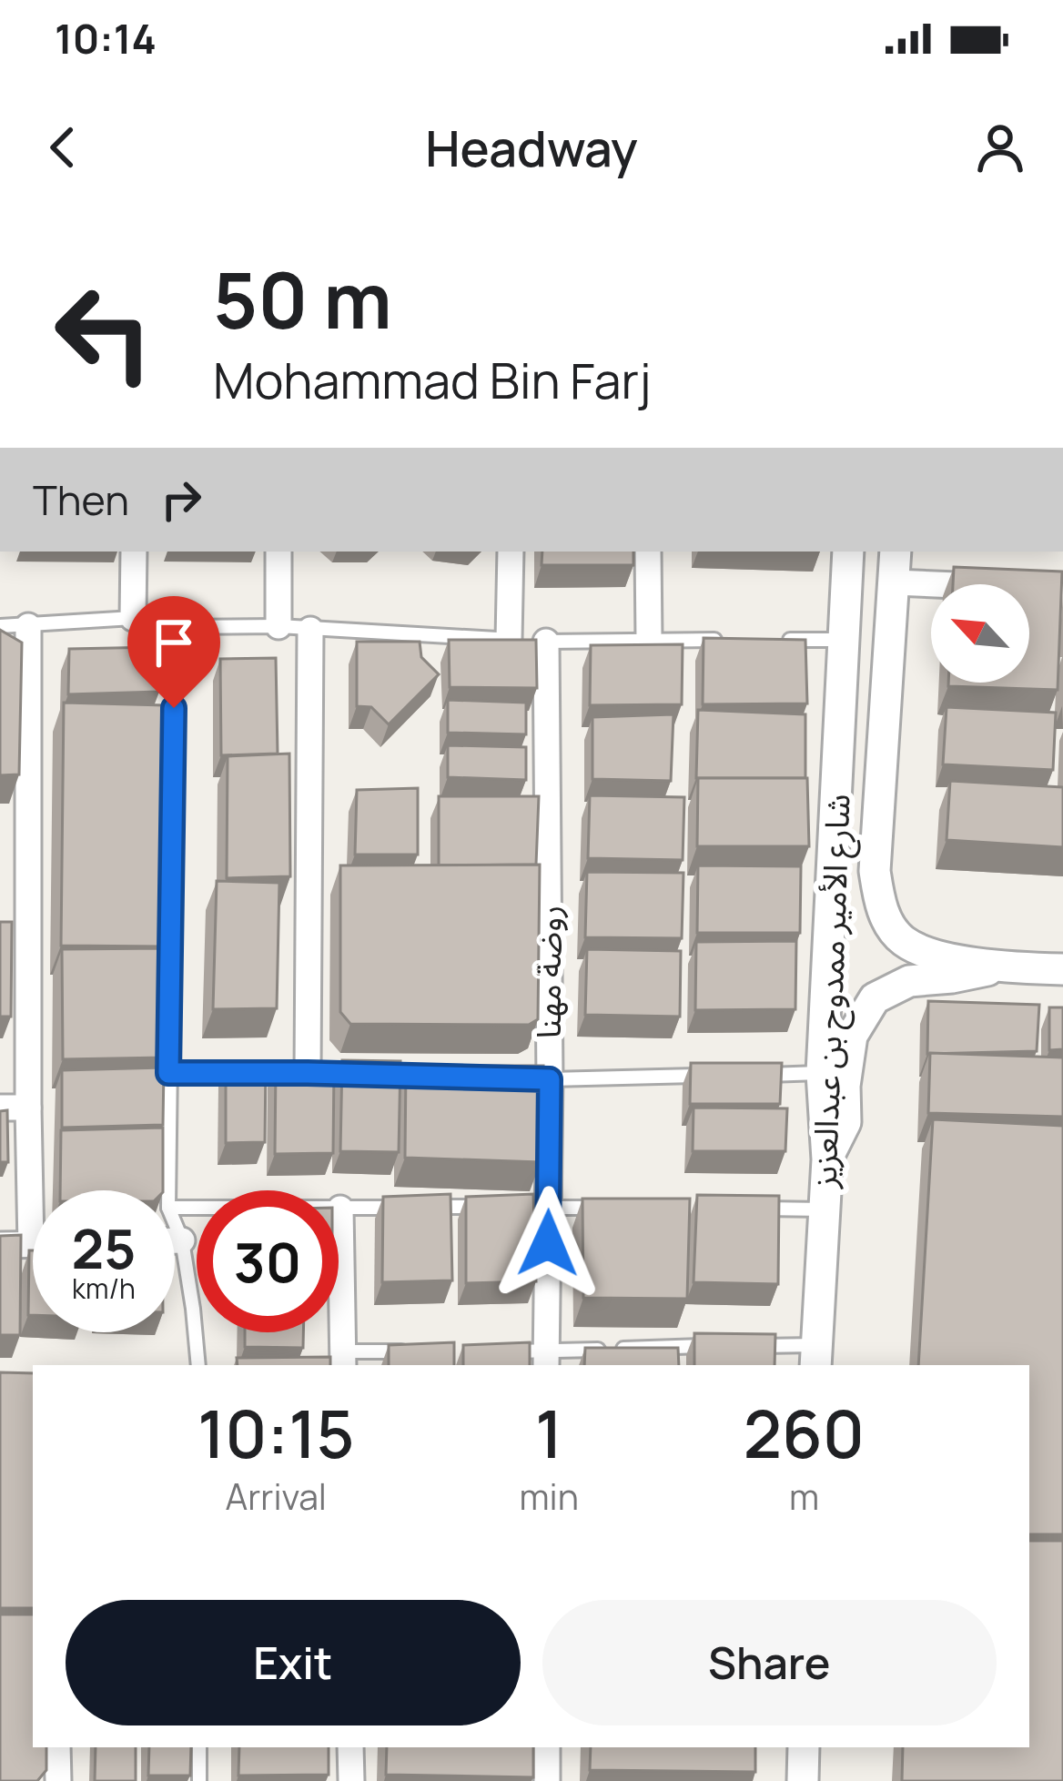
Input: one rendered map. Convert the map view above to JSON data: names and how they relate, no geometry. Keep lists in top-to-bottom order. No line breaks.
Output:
{"streets":{"street":["روضة مهنا","شارع الأمير ممدوح بن عبدالعزيز"]},"north":"top left","page":{"status":"10:14","header":"Headway","turn":["50 m","Mohammad Bin Farj"],"then":"Then","speed":"25 km/h","limit":"30","eta":["10:15","Arrival","1","min","260","m"],"buttons":["Exit","Share"]}}
